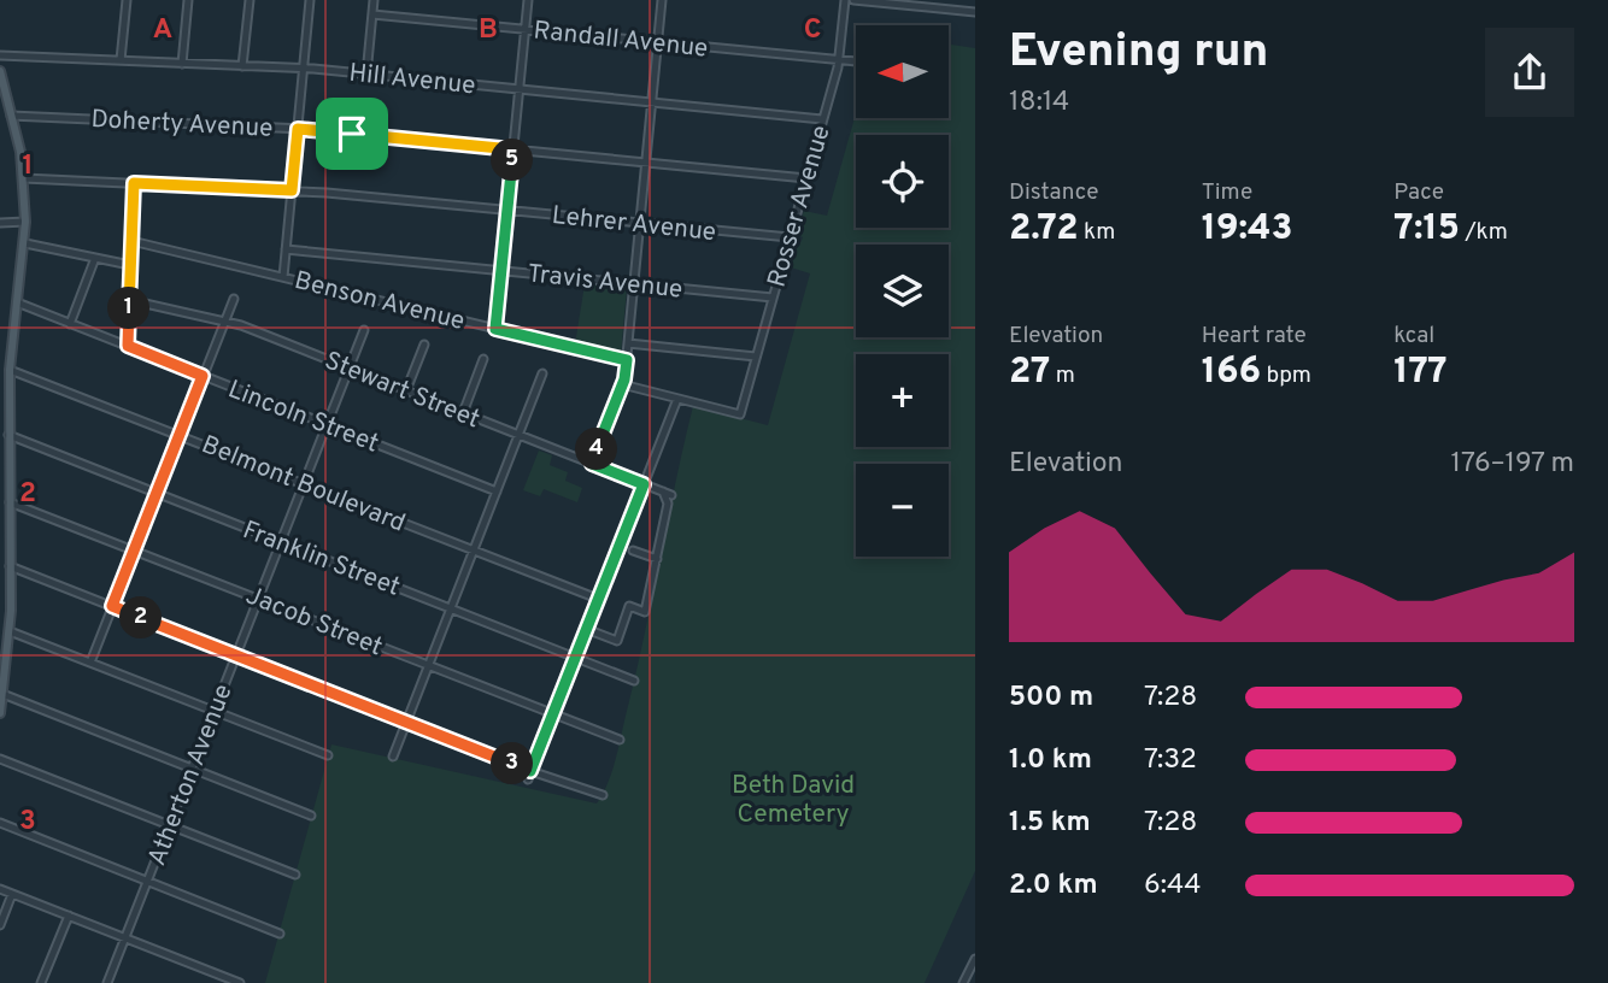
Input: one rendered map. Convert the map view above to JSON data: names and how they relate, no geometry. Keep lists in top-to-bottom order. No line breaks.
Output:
{"streets":{"street":["Randall Avenue","Hill Avenue","Doherty Avenue","Rosser Avenue","Lehrer Avenue","Travis Avenue","Benson Avenue","Stewart Street","Lincoln Street","Belmont Boulevard","Franklin Street","Jacob Street","Atherton Avenue"]},"crossings":[["Randall Avenue","Rosser Avenue"],["Hill Avenue","Rosser Avenue"],["Doherty Avenue","Rosser Avenue"],["Rosser Avenue","Lehrer Avenue"],["Rosser Avenue","Travis Avenue"],["Stewart Street","Atherton Avenue"],["Lincoln Street","Atherton Avenue"],["Belmont Boulevard","Atherton Avenue"],["Franklin Street","Atherton Avenue"],["Jacob Street","Atherton Avenue"]],"parks":["Beth David Cemetery"],"north":"left","page":{"heading":["Evening run","18:14"],"map_buttons":["+","−"],"pins":["5","1","4","2","3"],"stats":[["Distance","2.72 km"],["Time","19:43"],["Pace","7:15 /km"],["Elevation","27 m"],["Heart rate","166 bpm"],["kcal","177"]],"chart":["Elevation","176–197 m"],"list":[{"name":"500 m","note":"7:28"},{"name":"1.0 km","note":"7:32"},{"name":"1.5 km","note":"7:28"},{"name":"2.0 km","note":"6:44"}]},"grid":{"columns":["A","B","C"],"rows":["1","2","3"]}}
